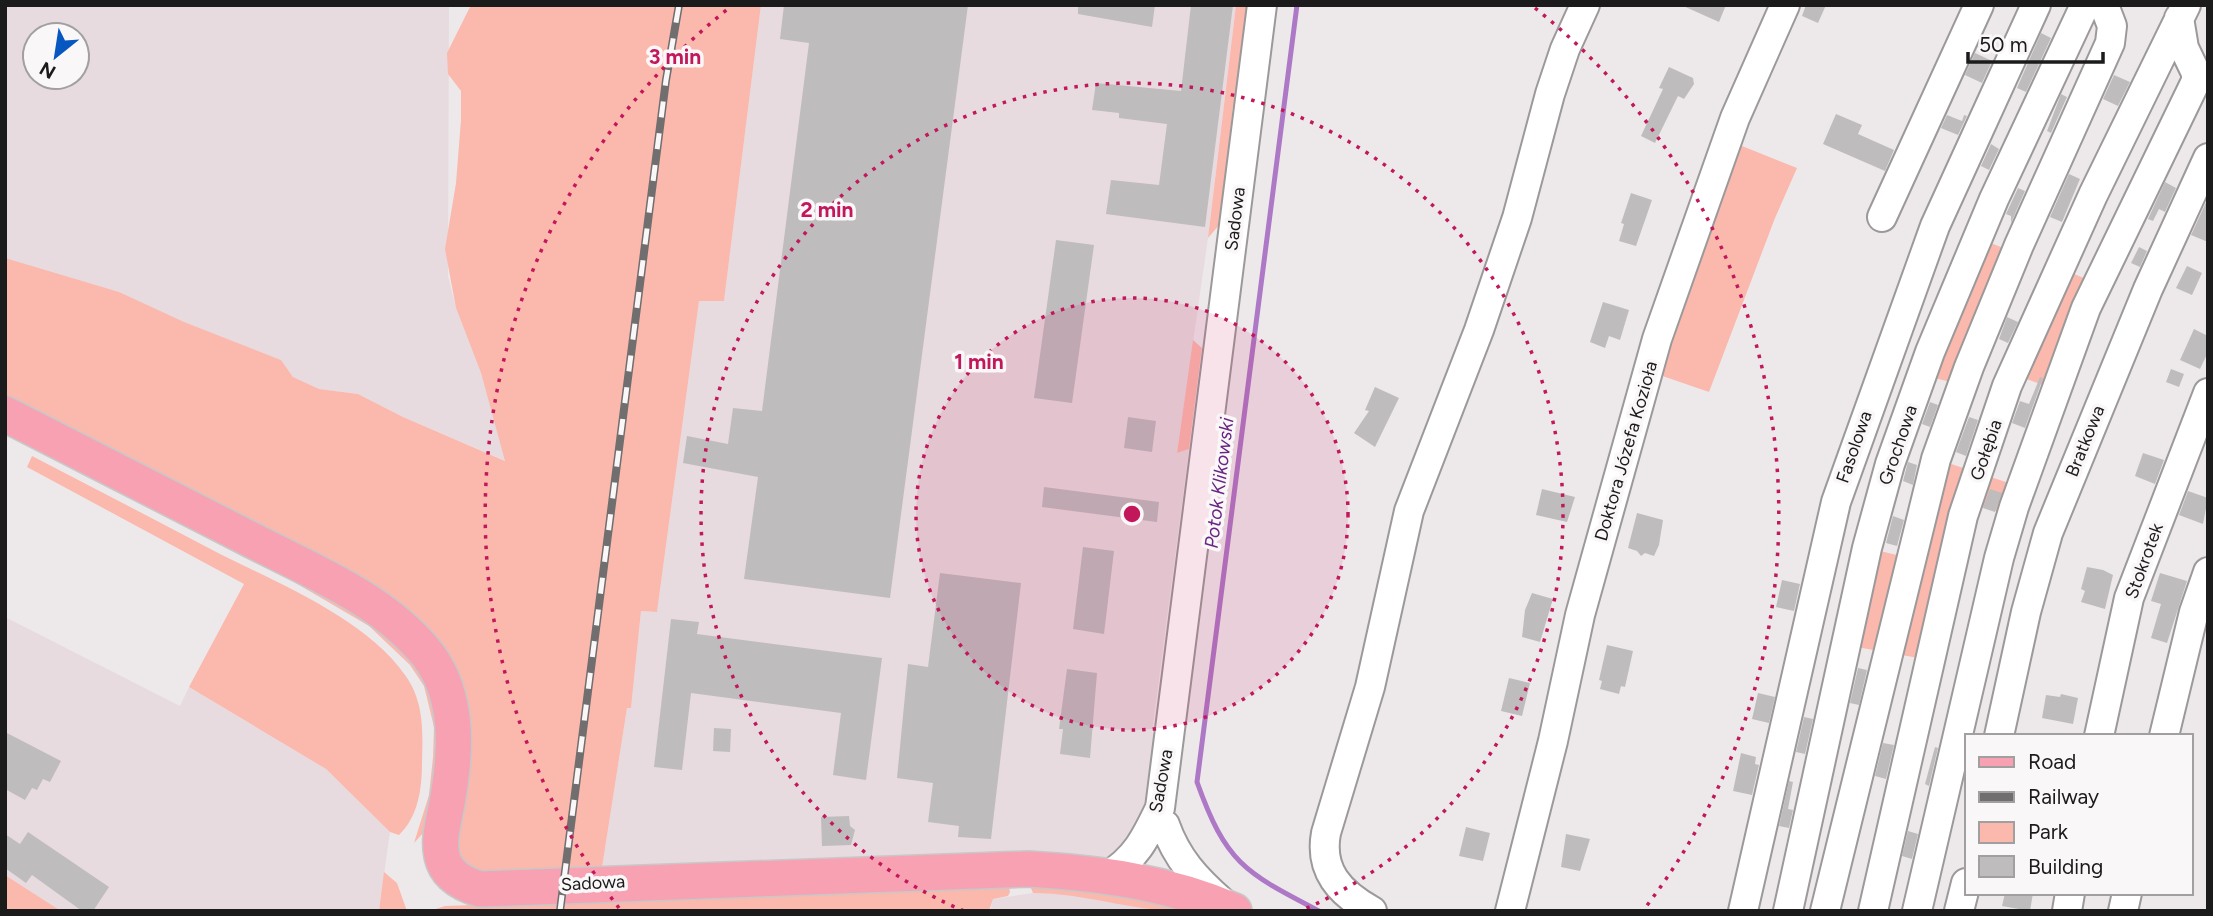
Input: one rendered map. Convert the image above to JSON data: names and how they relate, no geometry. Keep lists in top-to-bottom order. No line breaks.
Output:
{"streets":{"main road":["Sadowa"],"street":["Bratkowa","Grochowa","Fasolowa","Gołębia","Doktora Józefa Kozioła","Stokrotek"]},"water":["Potok Klikowski"],"legend":["Road","Railway","Park","Building"],"scale_bar":"50 m","north":"bottom left","rings":["3 min","2 min","1 min"]}
